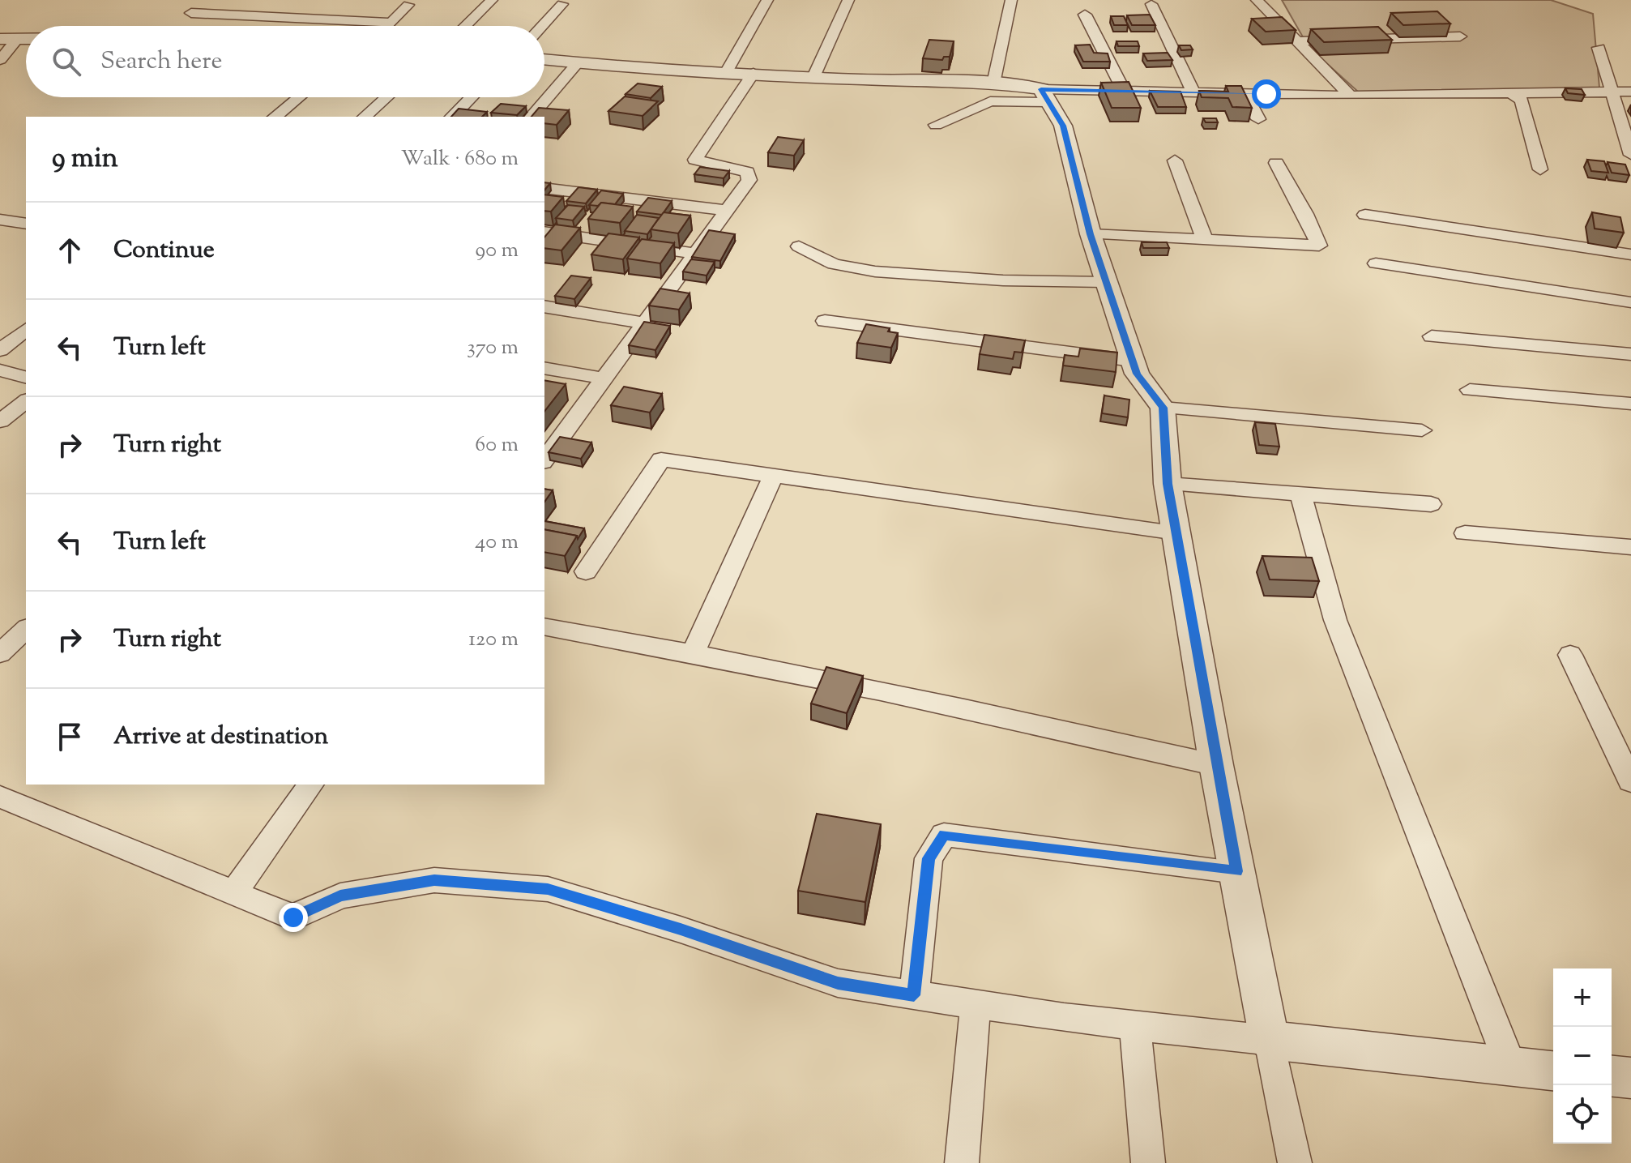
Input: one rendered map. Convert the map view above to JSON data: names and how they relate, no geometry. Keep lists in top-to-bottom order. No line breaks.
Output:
{"page":{"search":"Search here","heading":["9 min","Walk · 680 m"],"list":[["Continue","90 m"],["Turn left","370 m"],["Turn right","60 m"],["Turn left","40 m"],["Turn right","120 m"],"Arrive at destination"],"map_buttons":["+","−"]}}
